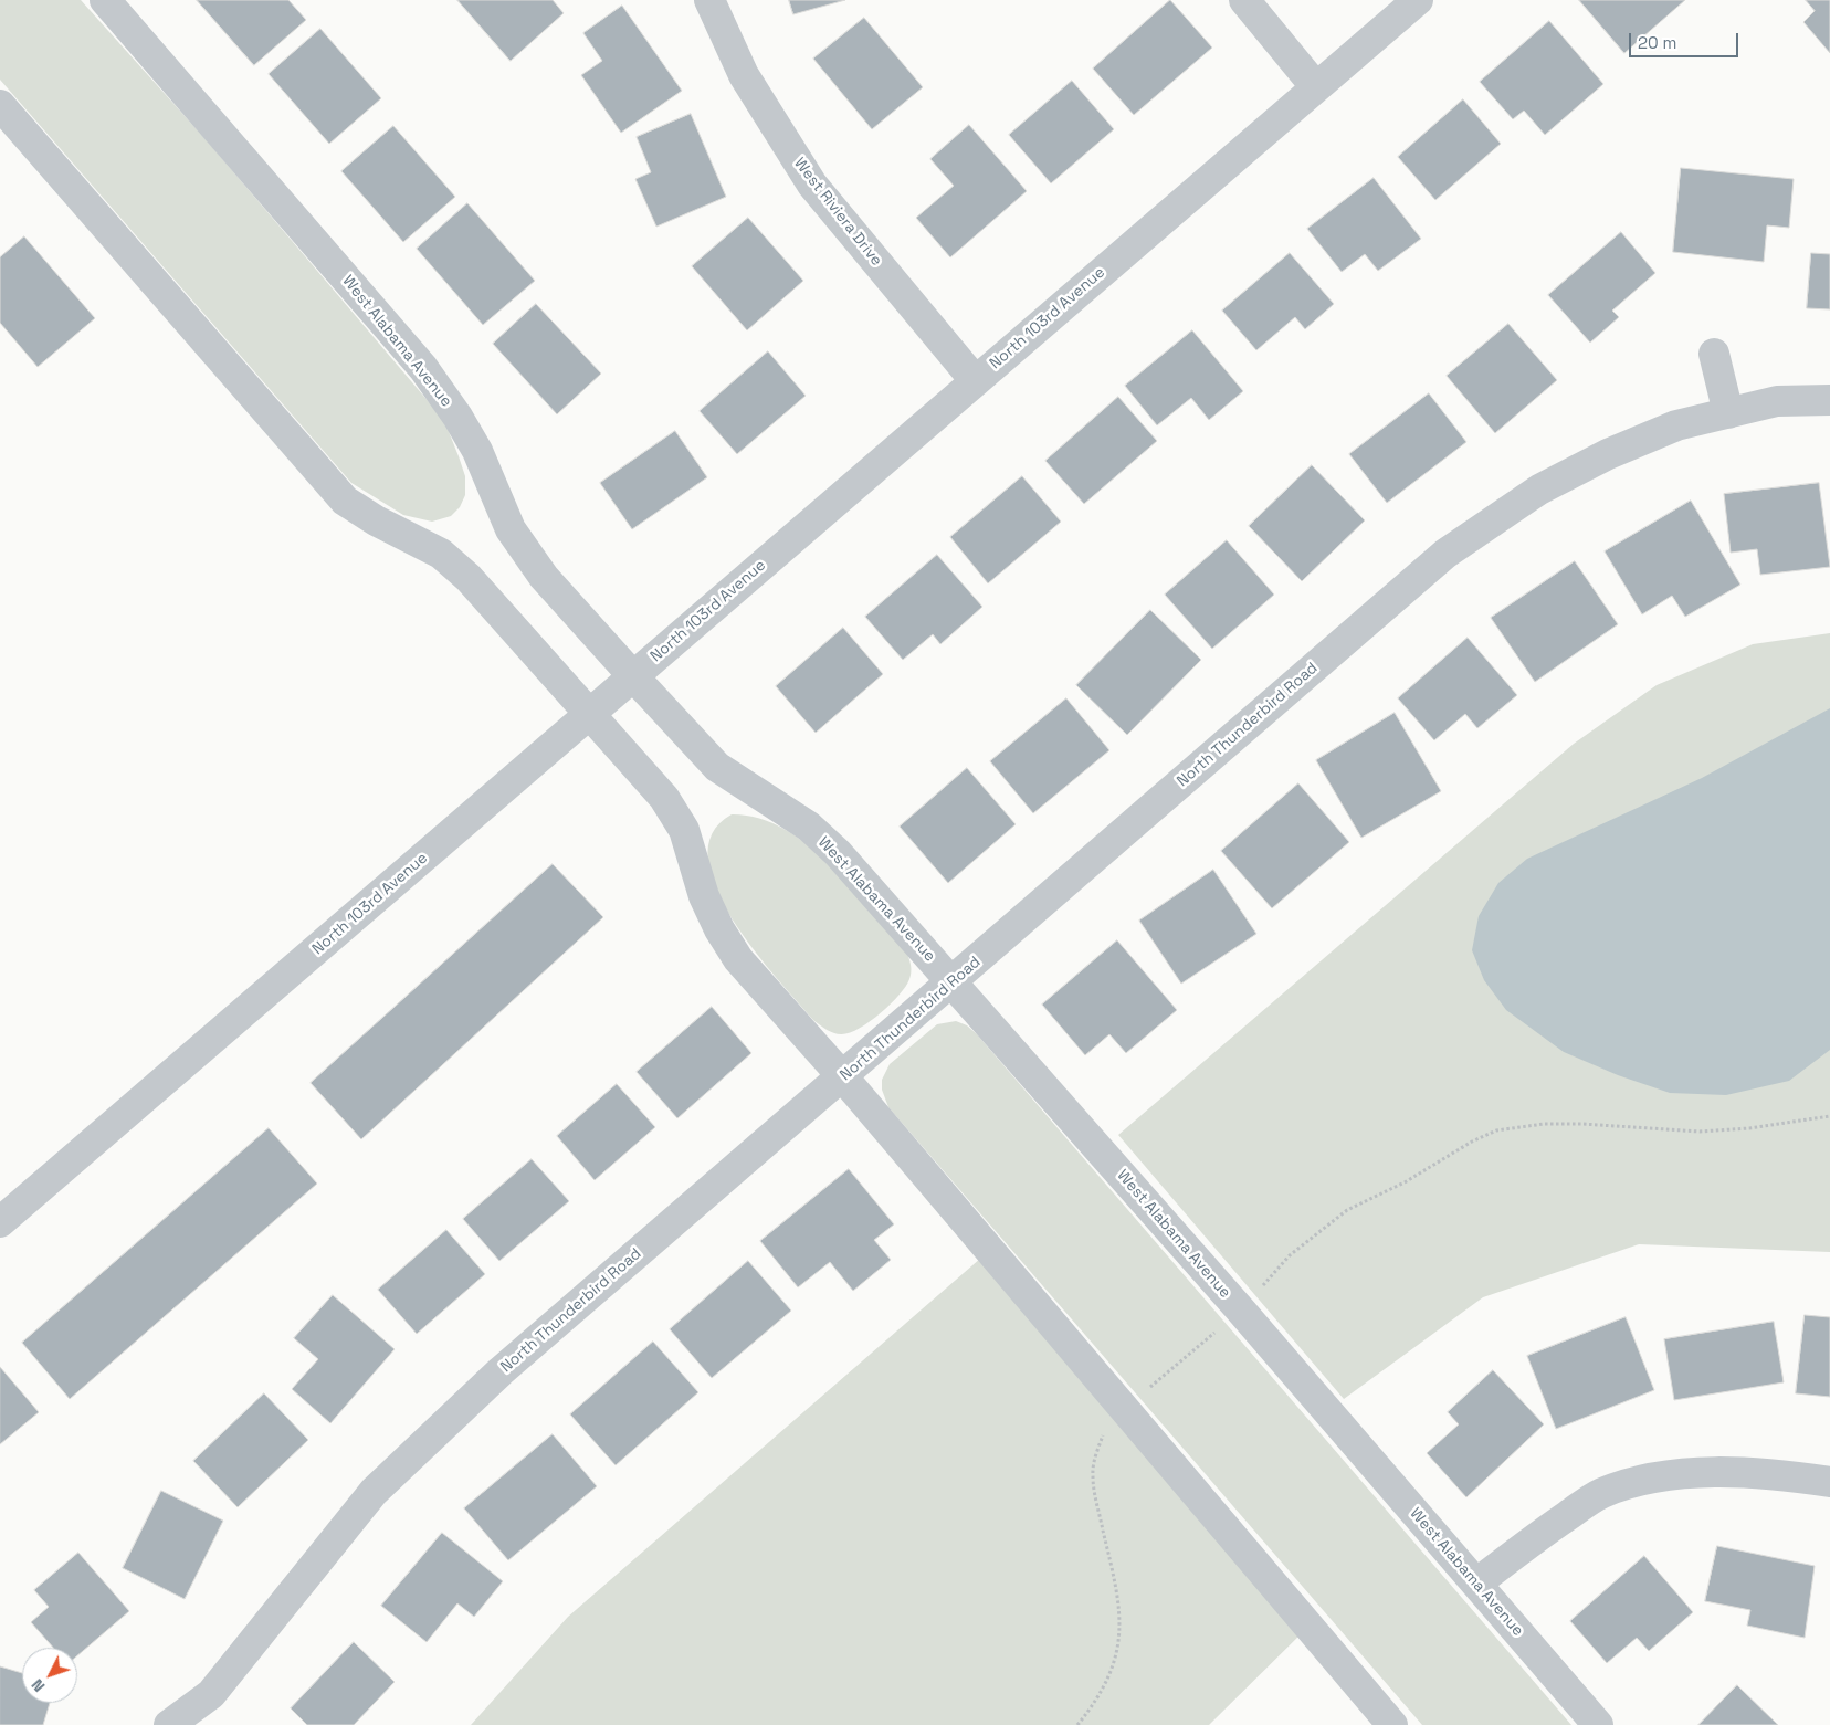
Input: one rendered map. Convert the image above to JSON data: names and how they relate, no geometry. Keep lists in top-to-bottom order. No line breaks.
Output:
{"streets":{"street":["West Riviera Drive","North 103rd Avenue","West Alabama Avenue","North Thunderbird Road"]},"crossings":[["West Riviera Drive","North 103rd Avenue"],["North 103rd Avenue","West Alabama Avenue"],["West Alabama Avenue","North Thunderbird Road"]],"scale_bar":"20 m","north":"bottom left"}
